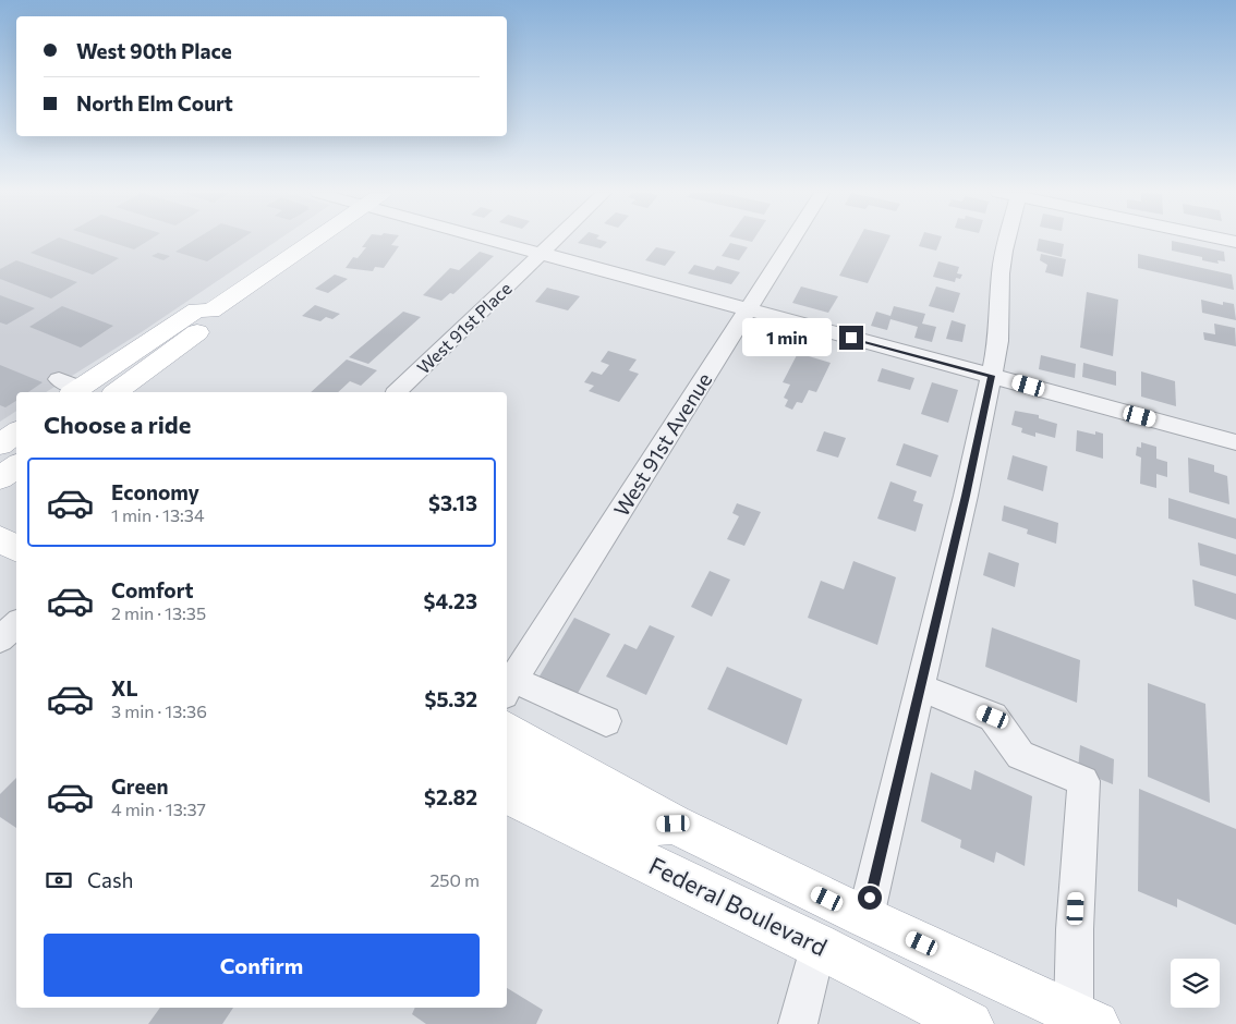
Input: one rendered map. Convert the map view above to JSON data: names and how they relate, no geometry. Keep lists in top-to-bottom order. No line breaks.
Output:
{"streets":{"main road":["Federal Boulevard"],"street":["West 91st Place","West 91st Avenue"]},"page":{"banner":["West 90th Place","North Elm Court"],"bubble":"1 min","heading":"Choose a ride","list":[{"name":"Economy","note":"1 min · 13:34","value":"$3.13"},{"name":"Comfort","note":"2 min · 13:35","value":"$4.23"},{"name":"XL","note":"3 min · 13:36","value":"$5.32"},{"name":"Green","note":"4 min · 13:37","value":"$2.82"}],"pay":["Cash","250 m"],"buttons":"Confirm"}}
